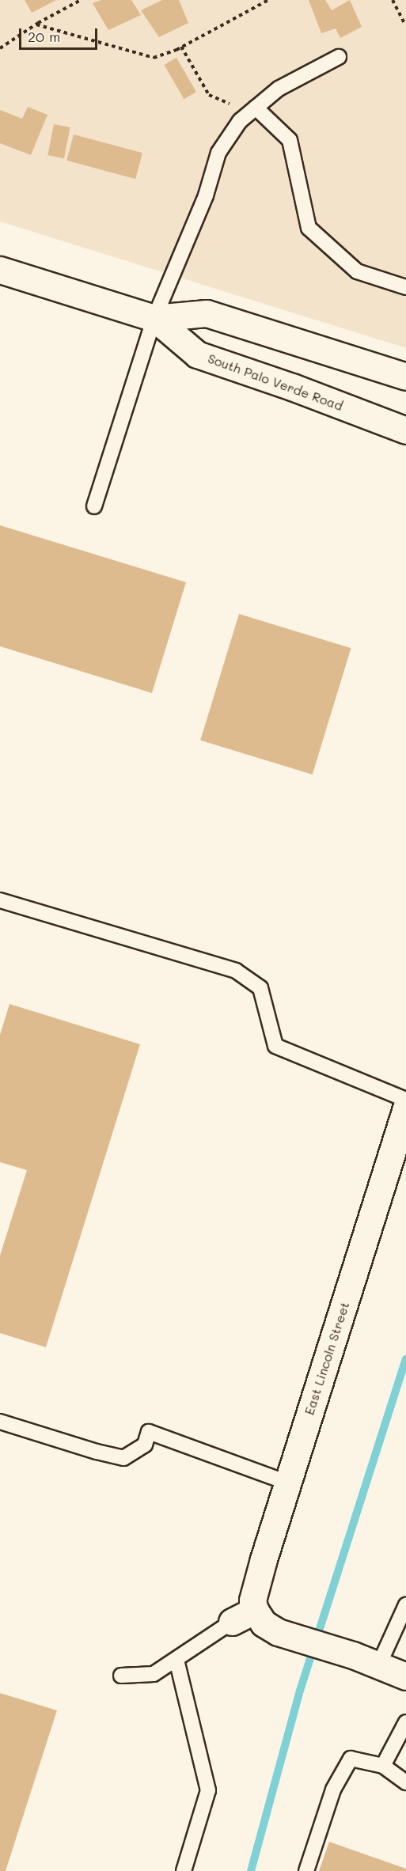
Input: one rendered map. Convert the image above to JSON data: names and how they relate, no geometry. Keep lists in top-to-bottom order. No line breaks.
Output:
{"streets":{"street":["South Palo Verde Road","East Lincoln Street"]},"scale_bar":"20 m"}
